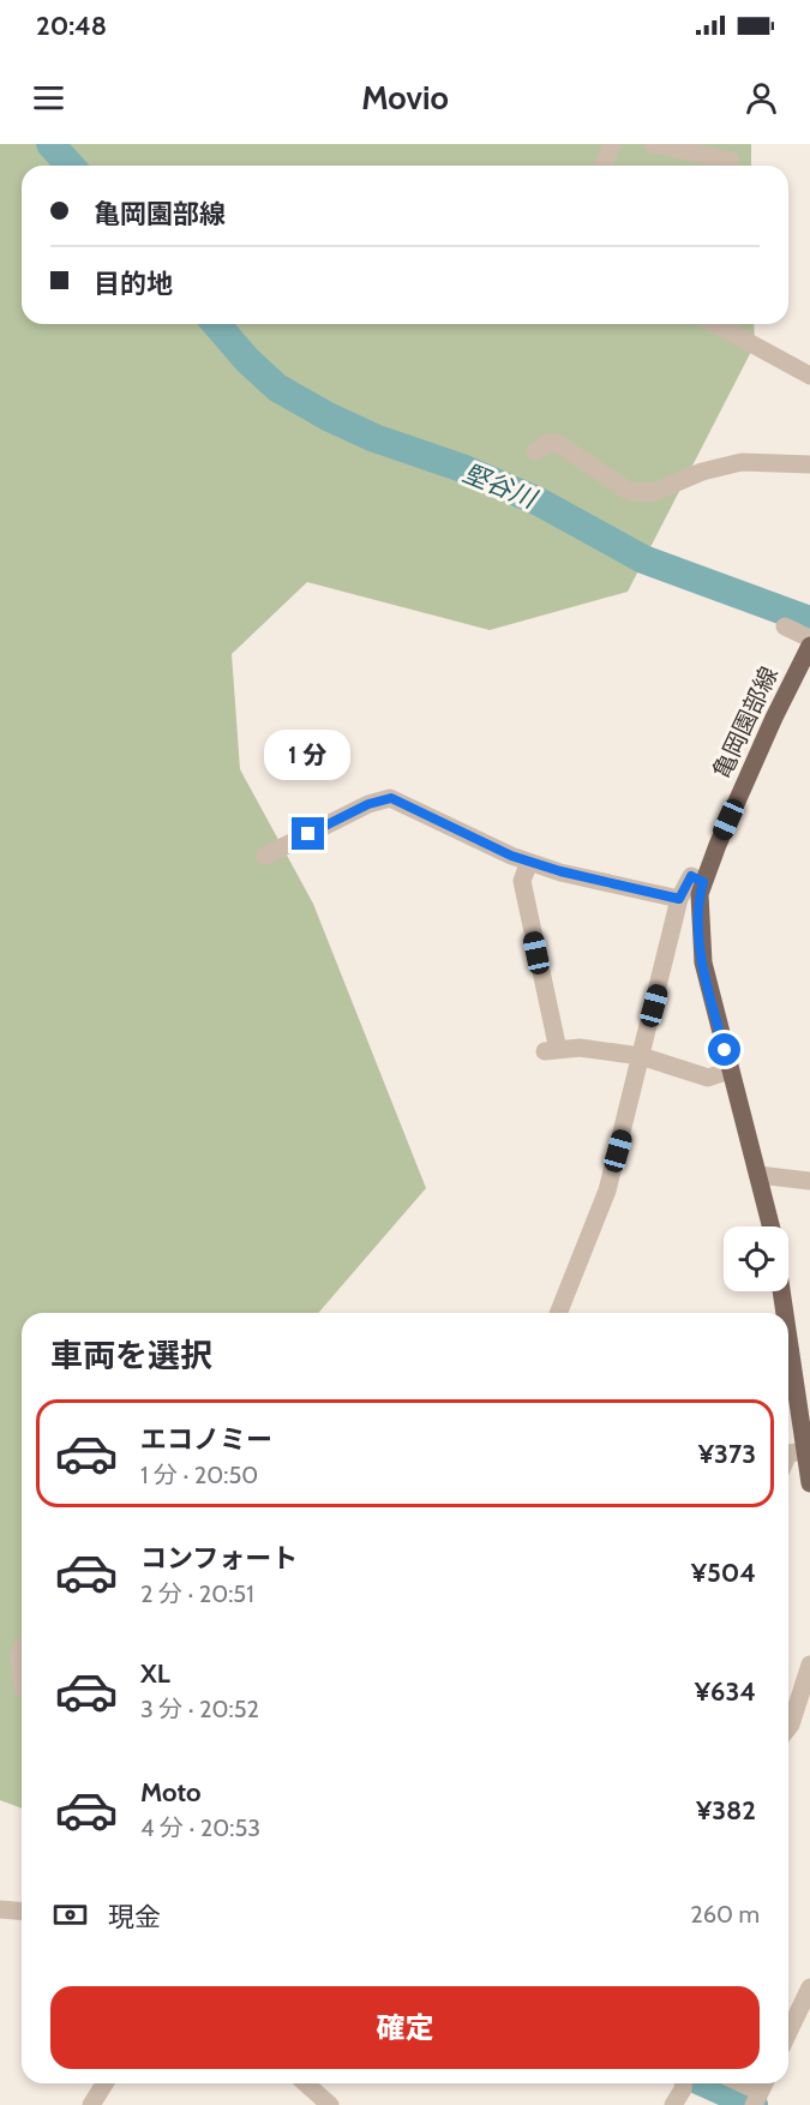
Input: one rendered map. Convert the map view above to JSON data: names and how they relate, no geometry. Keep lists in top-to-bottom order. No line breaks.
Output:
{"streets":{"main road":["亀岡園部線"]},"water":["堅谷川"],"page":{"status":"20:48","header":"Movio","banner":["亀岡園部線","目的地"],"bubble":"1 分","heading":"車両を選択","list":[{"name":"エコノミー","note":"1 分 · 20:50","value":"¥373"},{"name":"コンフォート","note":"2 分 · 20:51","value":"¥504"},{"name":"XL","note":"3 分 · 20:52","value":"¥634"},{"name":"Moto","note":"4 分 · 20:53","value":"¥382"}],"pay":["現金","260 m"],"buttons":"確定"}}
